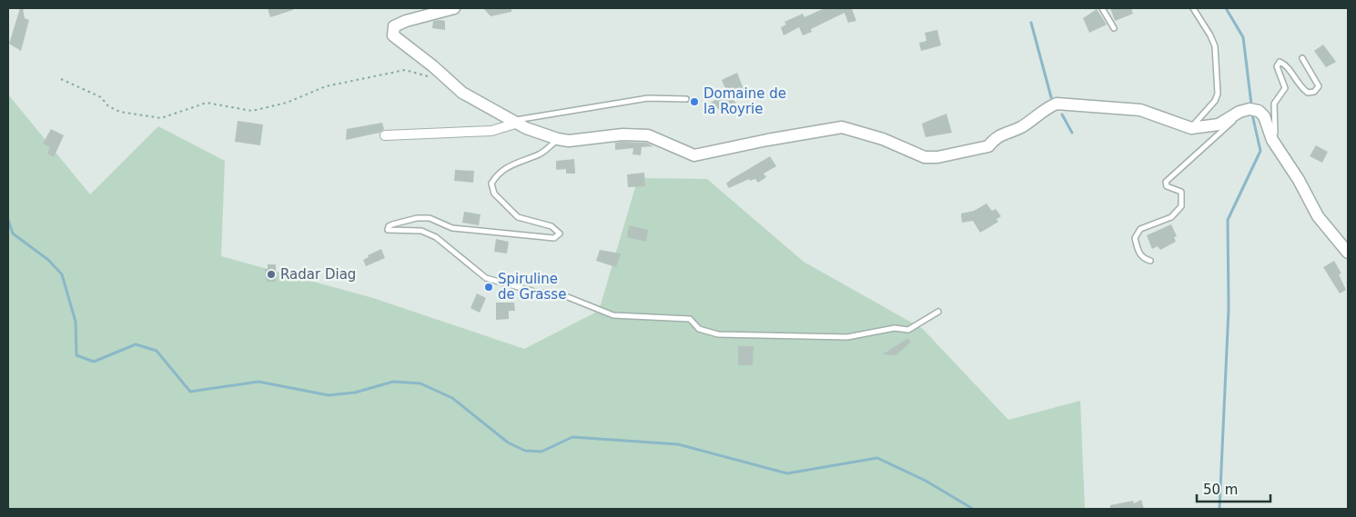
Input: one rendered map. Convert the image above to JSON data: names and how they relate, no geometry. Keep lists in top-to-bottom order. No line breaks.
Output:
{"places":["Domaine de la Royrie","Radar Diag","Spiruline de Grasse"],"scale_bar":"50 m"}
